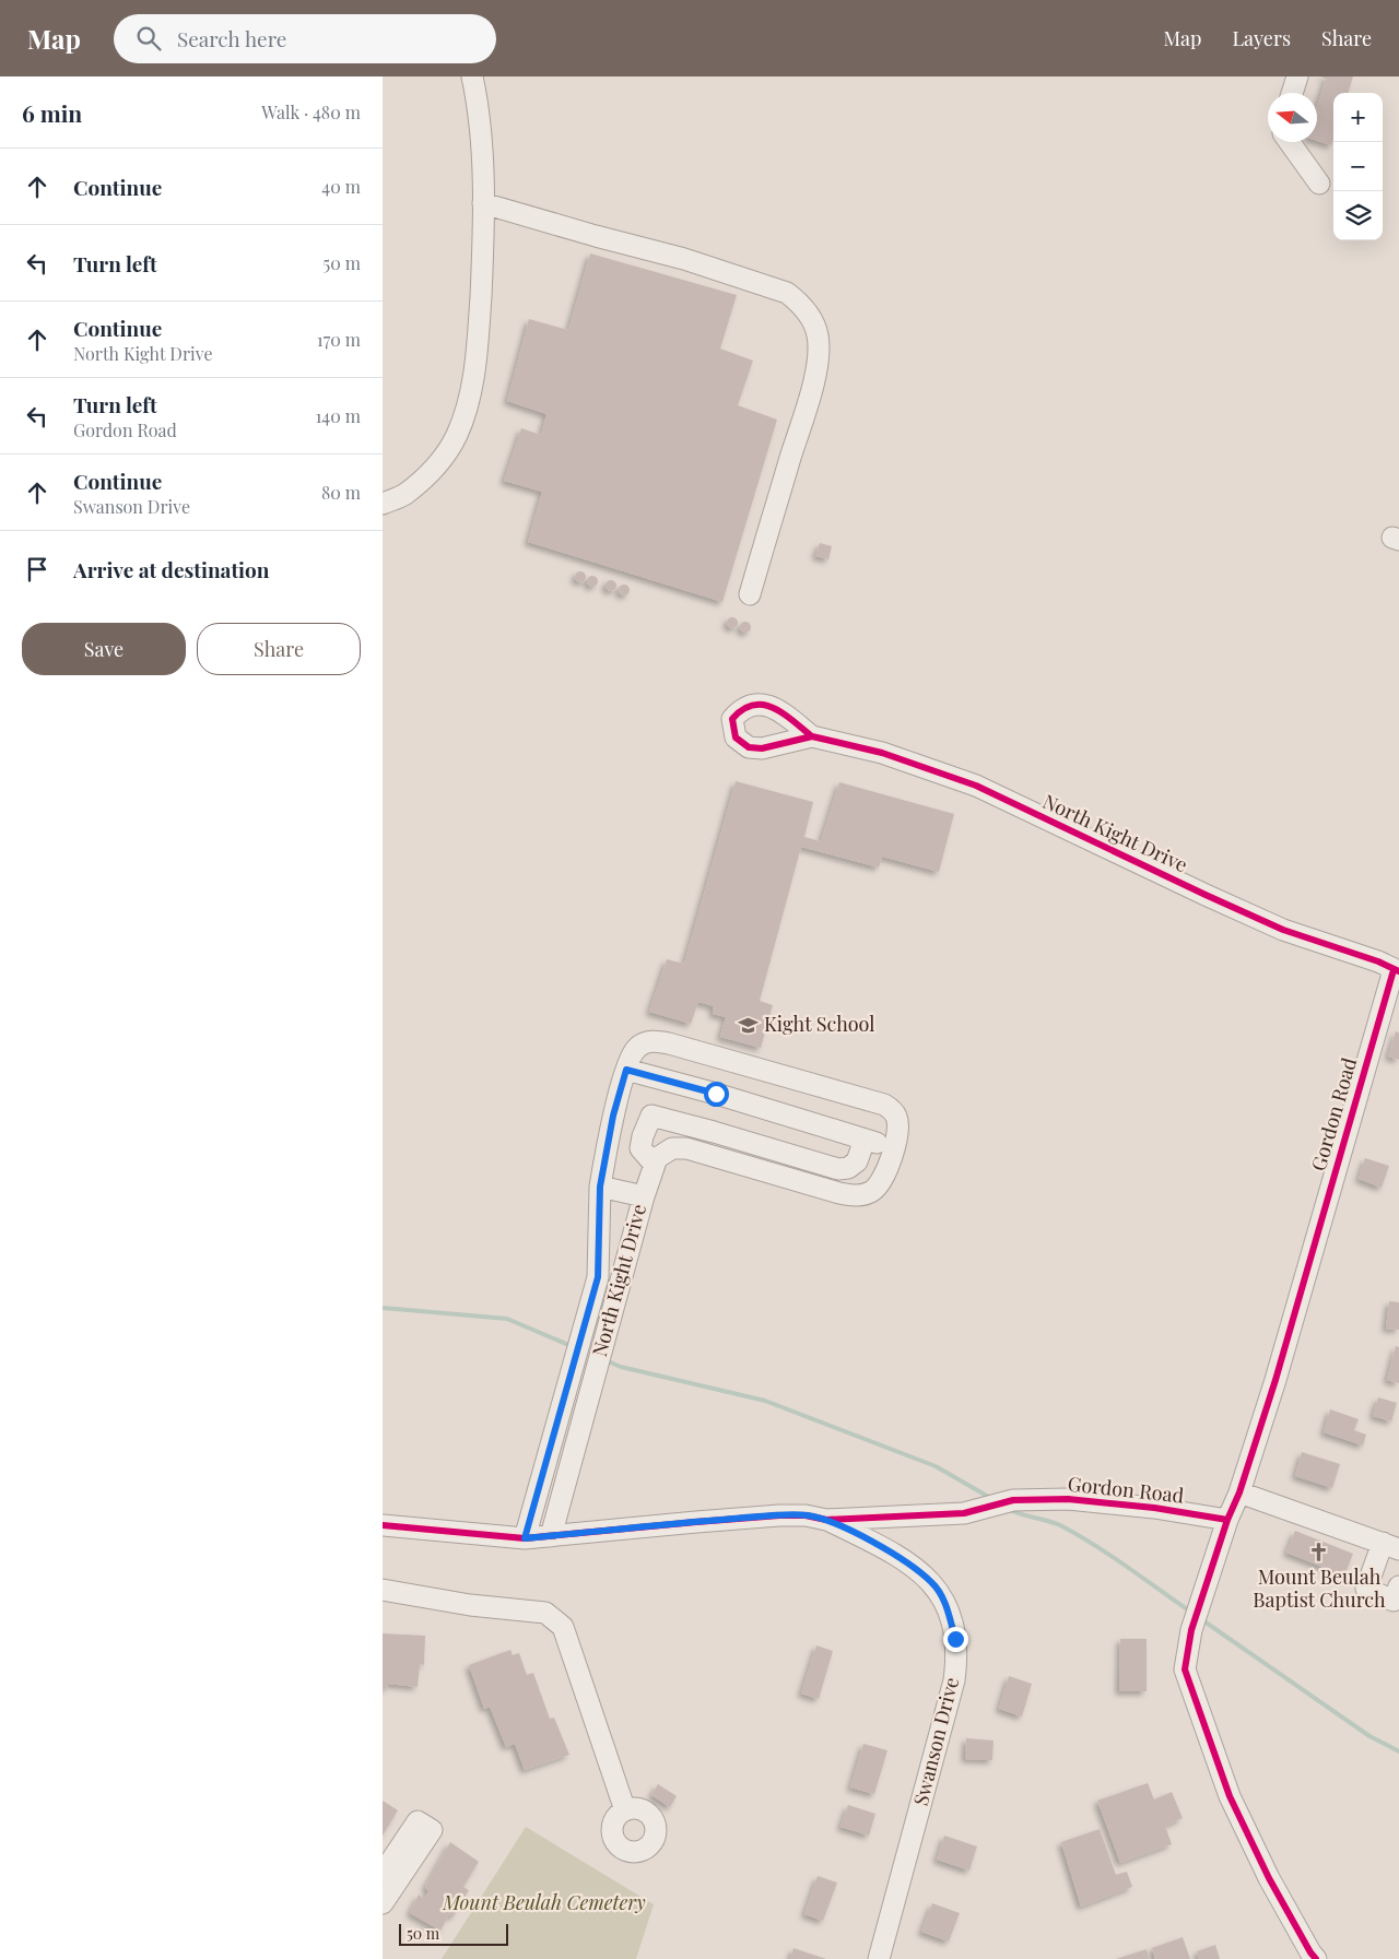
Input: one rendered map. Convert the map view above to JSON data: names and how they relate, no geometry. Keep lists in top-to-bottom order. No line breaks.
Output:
{"streets":{"street":["North Kight Drive","Gordon Road","Swanson Drive"]},"crossings":[["North Kight Drive","Gordon Road"],["Gordon Road","Swanson Drive"]],"parks":["Mount Beulah Cemetery"],"places":{"school or university":["Kight School"],"church":["Mount Beulah Baptist Church"]},"scale_bar":"50 m","north":"left","page":{"header":"Map","search":"Search here","nav":["Map","Layers","Share"],"heading":["6 min","Walk · 480 m"],"map_buttons":["+","−"],"list":[["Continue","40 m"],["Turn left","50 m"],["Continue","North Kight Drive","170 m"],["Turn left","Gordon Road","140 m"],["Continue","Swanson Drive","80 m"],"Arrive at destination"],"buttons":["Save","Share"],"scale":"50 m"}}
